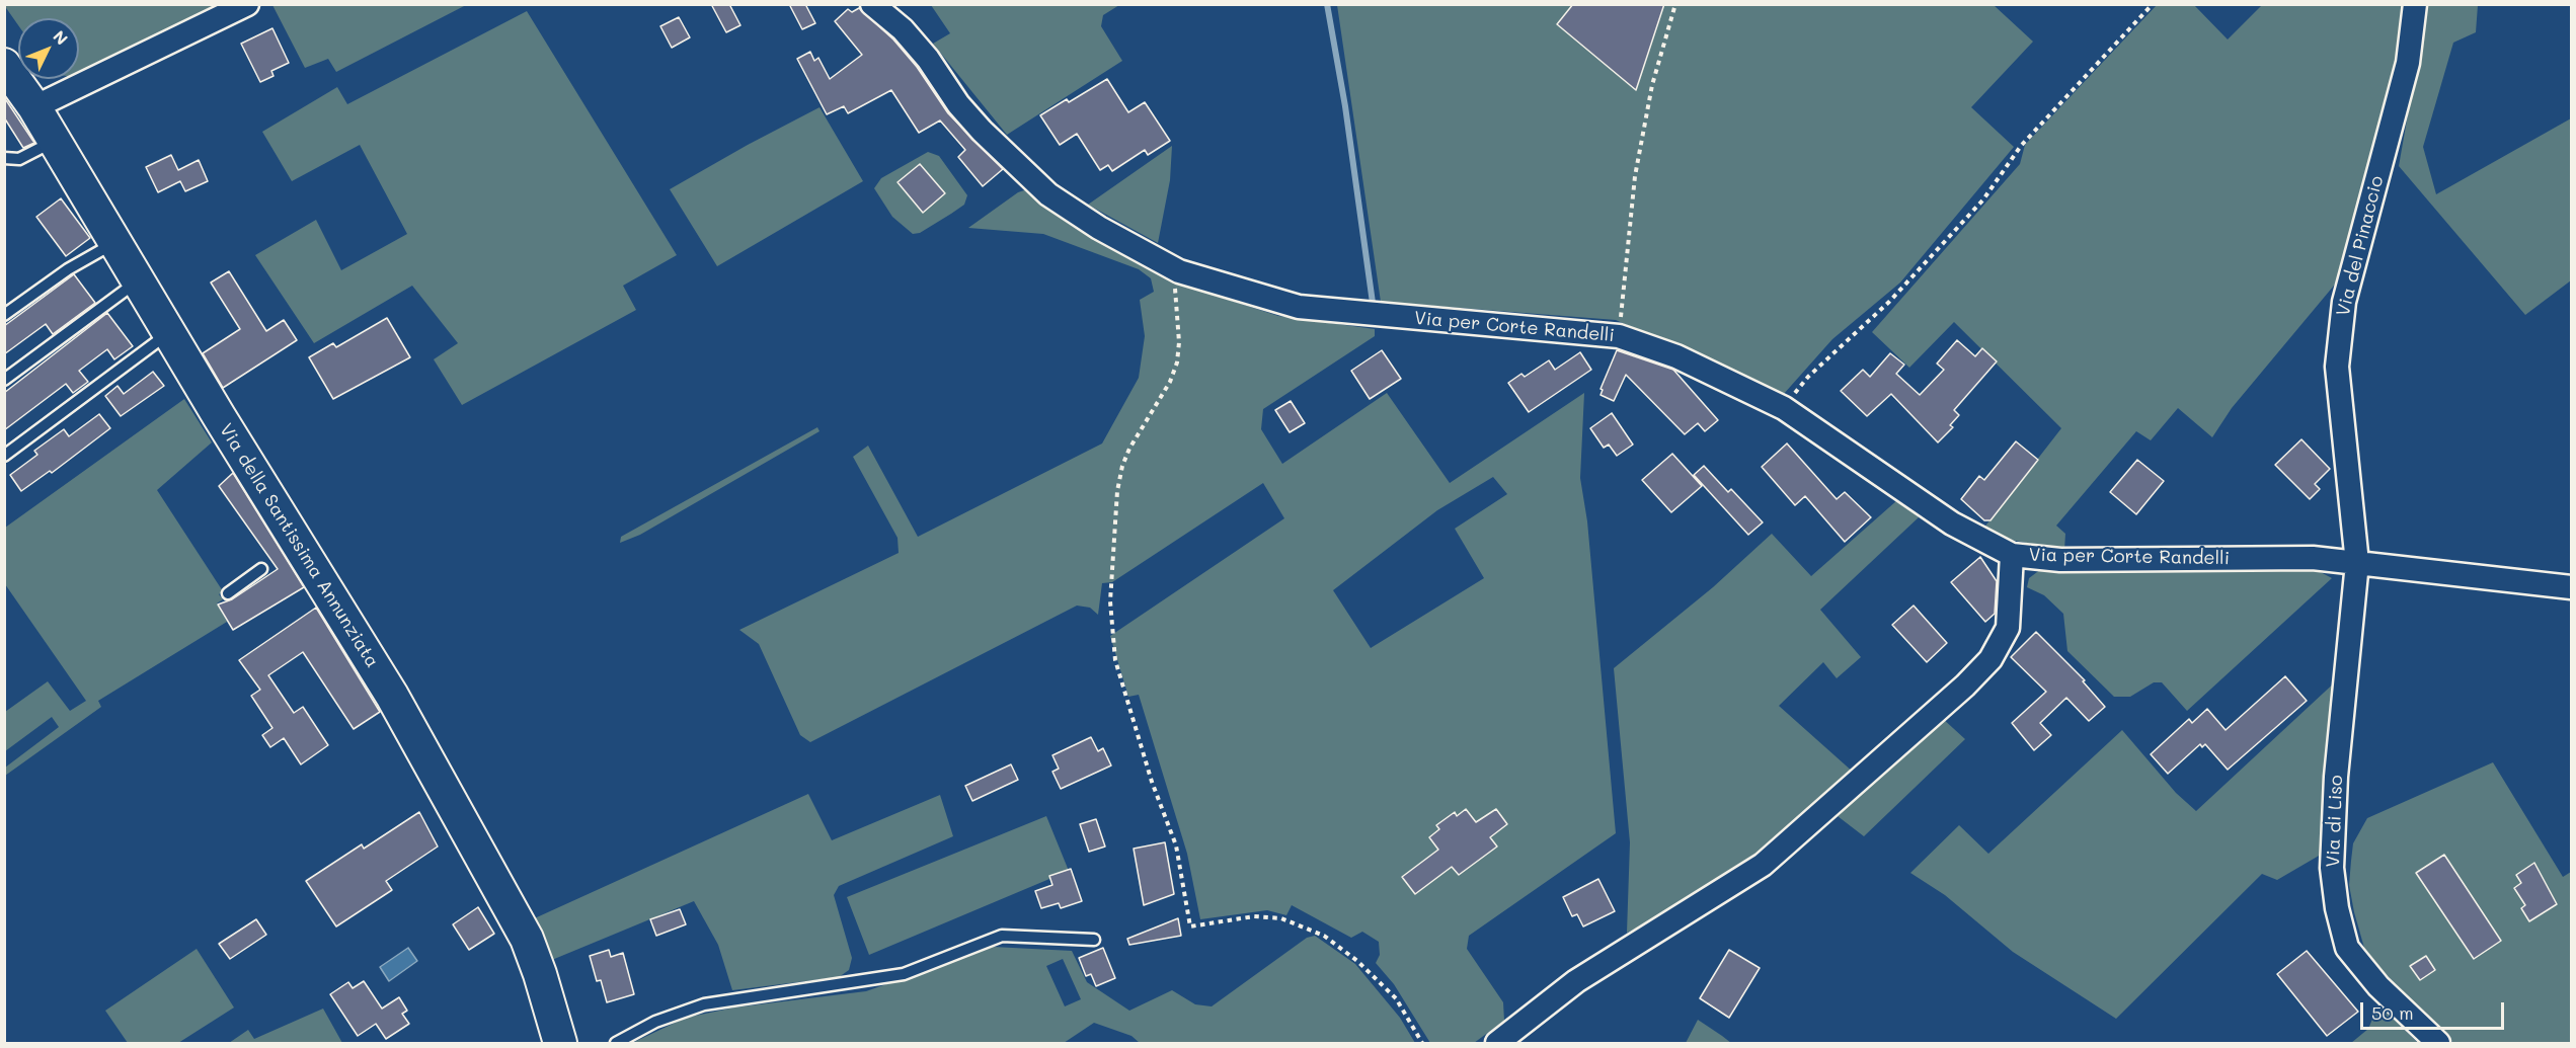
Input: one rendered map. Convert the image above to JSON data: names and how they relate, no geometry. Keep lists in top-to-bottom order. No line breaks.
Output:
{"streets":{"street":["Via del Pinaccio","Via per Corte Randelli","Via della Santissima Annunziata","Via di Liso"]},"crossings":[["Via del Pinaccio","Via per Corte Randelli"],["Via del Pinaccio","Via di Liso"],["Via per Corte Randelli","Via di Liso"]],"scale_bar":"50 m","north":"top right"}
